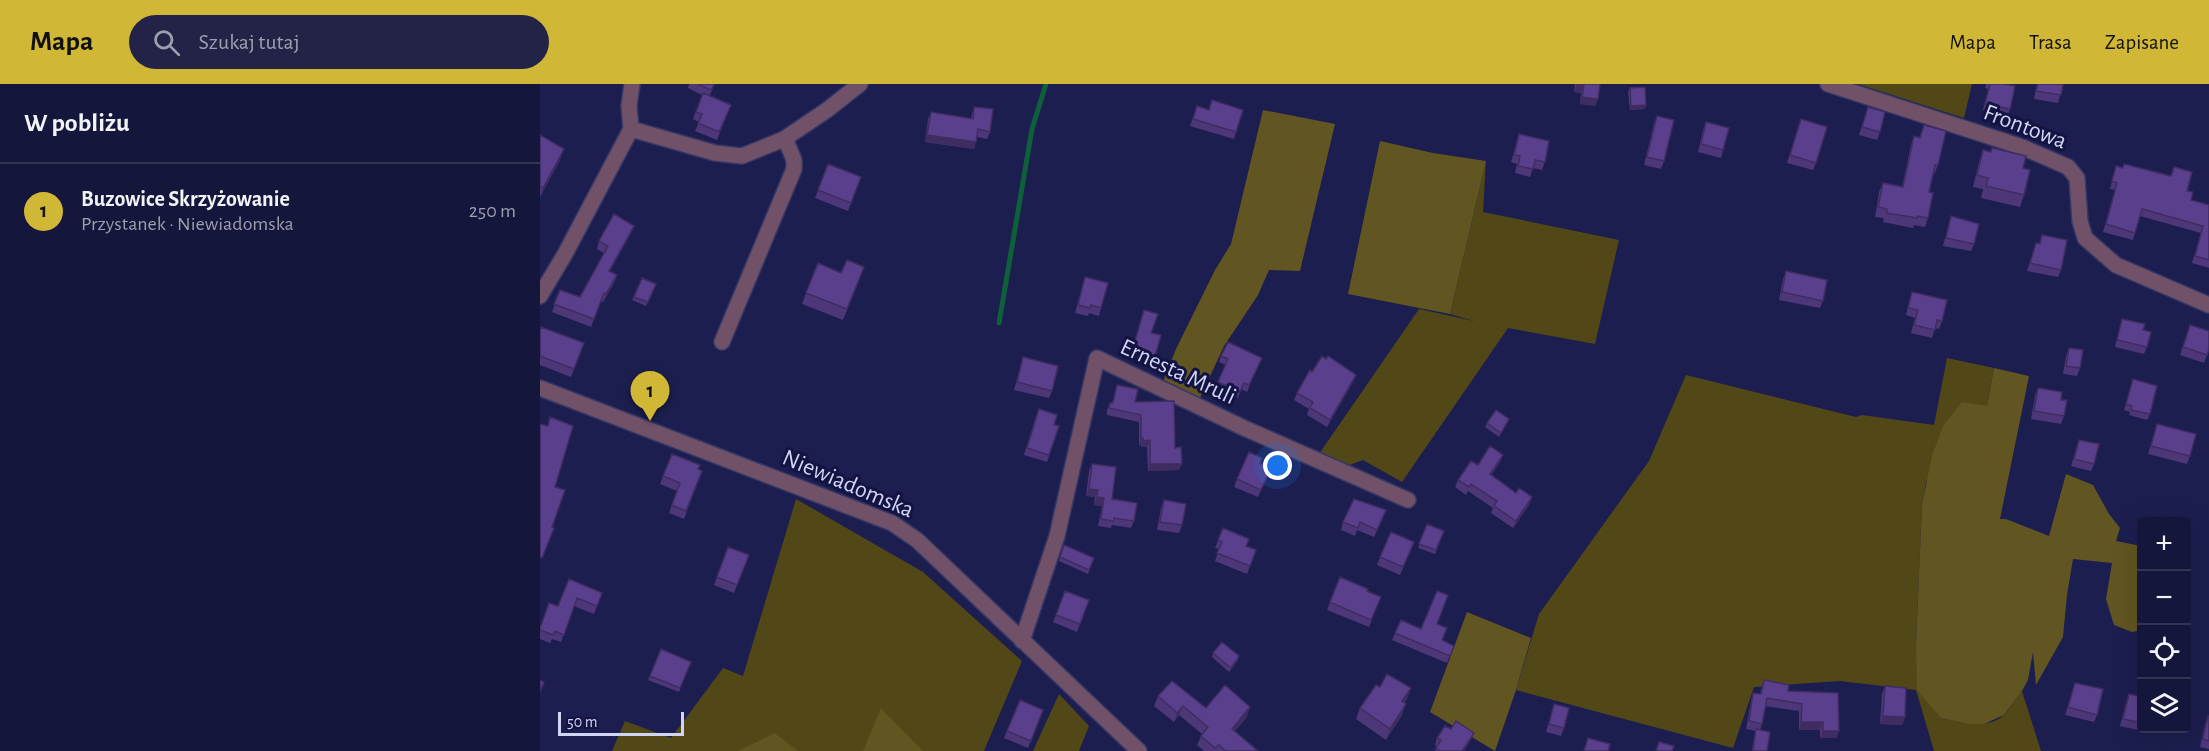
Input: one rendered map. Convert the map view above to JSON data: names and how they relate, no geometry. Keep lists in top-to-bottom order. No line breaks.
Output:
{"streets":{"street":["Frontowa","Ernesta Mruli","Niewiadomska"]},"crossings":[["Ernesta Mruli","Niewiadomska"]],"scale_bar":"50 m","page":{"header":"Mapa","search":"Szukaj tutaj","nav":["Mapa","Trasa","Zapisane"],"heading":"W pobliżu","list":[{"mark":"1","name":"Buzowice Skrzyżowanie","note":"Przystanek · Niewiadomska","value":"250 m"}],"pins":"1","map_buttons":["+","−"],"scale":"50 m"}}
